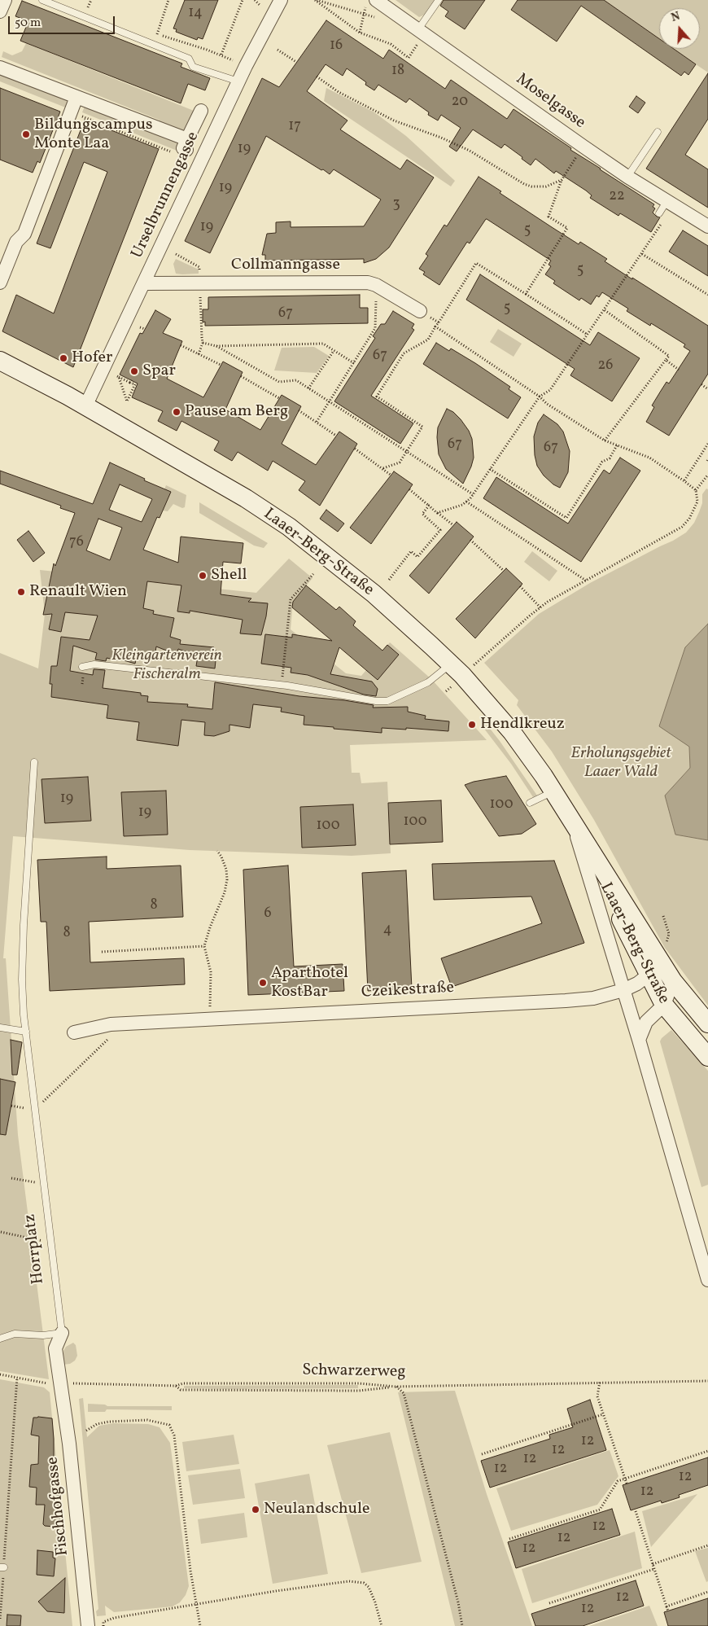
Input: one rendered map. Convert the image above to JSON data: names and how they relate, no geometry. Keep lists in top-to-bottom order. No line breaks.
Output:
{"streets":{"main road":["Laaer-Berg-Straße"],"street":["Moselgasse","Urselbrunnengasse","Collmanngasse","Czeikestraße","Horrplatz","Fischhofgasse"],"path":["Schwarzerweg"]},"crossings":[["Urselbrunnengasse","Collmanngasse"],["Urselbrunnengasse","Laaer-Berg-Straße"],["Laaer-Berg-Straße","Czeikestraße"],["Horrplatz","Schwarzerweg"],["Horrplatz","Fischhofgasse"],["Schwarzerweg","Fischhofgasse"]],"parks":["Kleingartenverein Fischeralm","Erholungsgebiet Laaer Wald"],"places":["Bildungscampus Monte Laa","Hofer","Spar","Pause am Berg","Shell","Renault Wien","Hendlkreuz","Aparthotel KostBar","Neulandschule"],"house_numbers":["14","16","18","20","17","19","19","22","3","19","5","5","5","67","67","26","67","67","76","19","100","19","100","100","8","6","4","8","12","12","12","12","12","12","12","12","12","12","12"],"scale_bar":"50 m","north":"top"}
